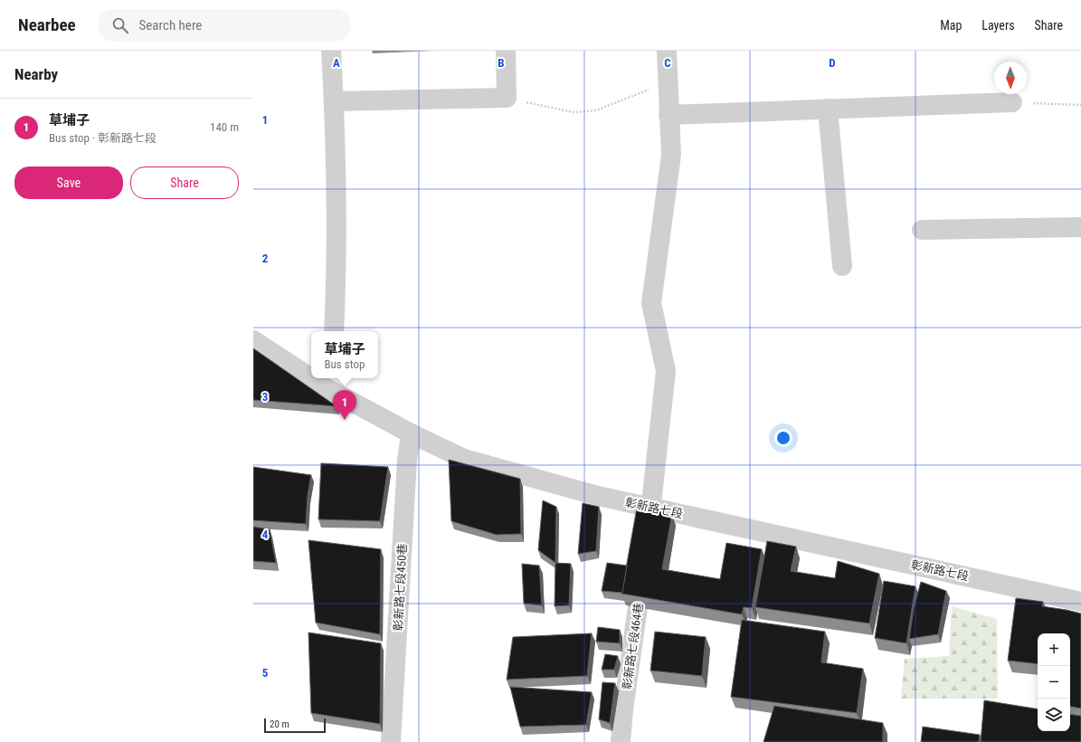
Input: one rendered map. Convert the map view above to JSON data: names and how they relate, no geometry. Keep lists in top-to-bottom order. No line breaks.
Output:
{"streets":{"street":["彰新路七段","彰新路七段450巷","彰新路七段464巷"]},"crossings":[["彰新路七段","彰新路七段450巷"]],"scale_bar":"20 m","north":"bottom","page":{"header":"Nearbee","search":"Search here","nav":["Map","Layers","Share"],"heading":"Nearby","list":[{"mark":"1","name":"草埔子","note":"Bus stop · 彰新路七段","value":"140 m"}],"buttons":["Save","Share"],"popup":["草埔子","Bus stop"],"pins":"1","map_buttons":["+","−"],"scale":"20 m"},"grid":{"columns":["A","B","C","D"],"rows":["1","2","3","4","5"]}}
